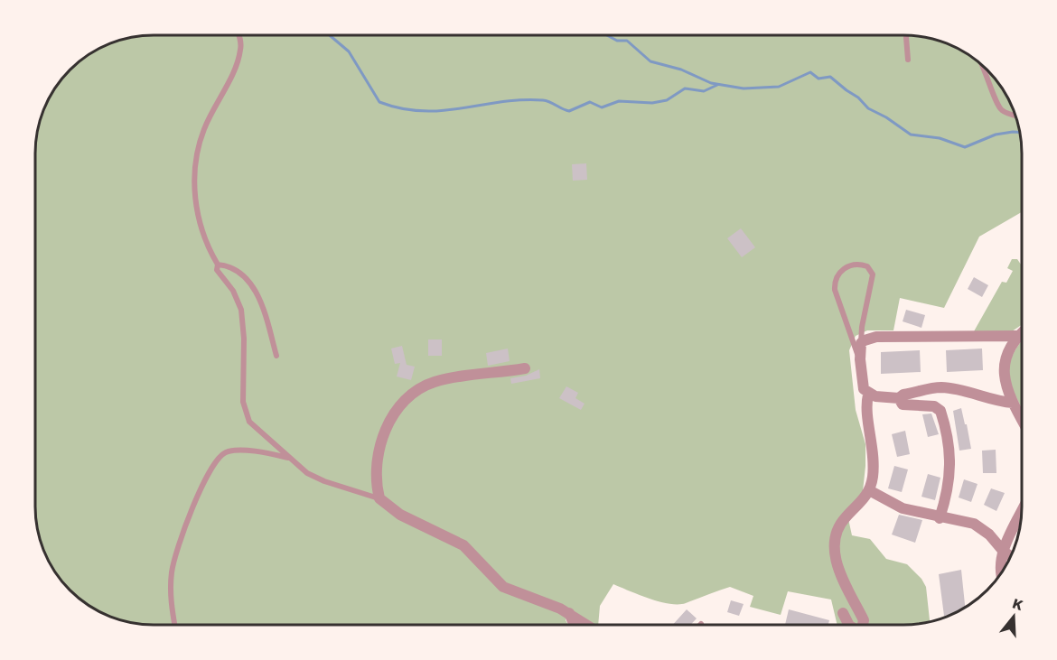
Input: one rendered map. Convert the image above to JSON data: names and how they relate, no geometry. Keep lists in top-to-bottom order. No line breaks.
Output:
{"north":"top"}
